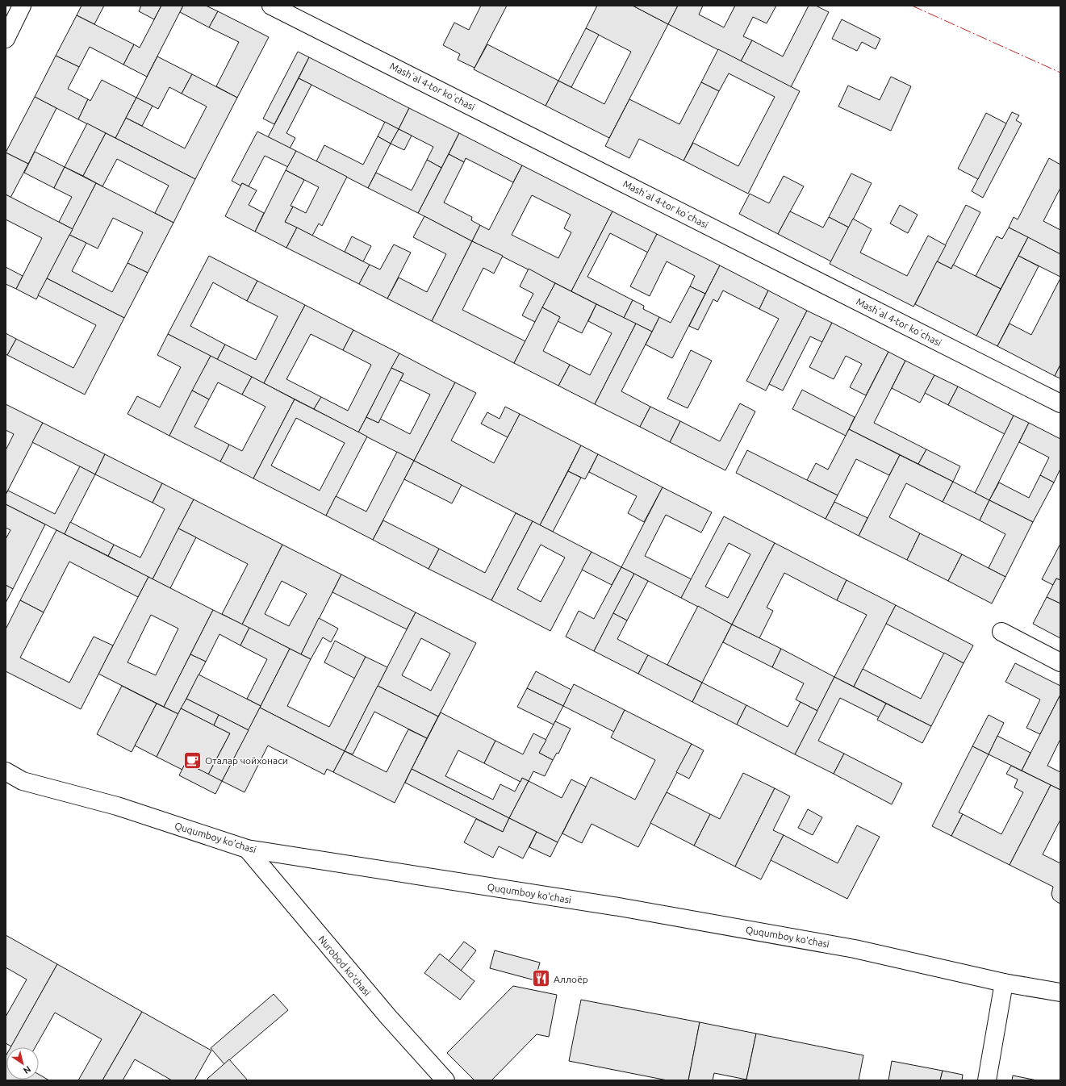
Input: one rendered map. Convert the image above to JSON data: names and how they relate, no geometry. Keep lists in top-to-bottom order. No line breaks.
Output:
{"streets":{"street":["Mashʼal 4-tor koʼchasi","Ququmboy ko'chasi","Nurobod koʻchasi"]},"crossings":[["Ququmboy ko'chasi","Nurobod koʻchasi"]],"places":{"cafe":["Оталар чойхонаси"],"restaurant":["Аллоёр"]},"north":"bottom right"}
